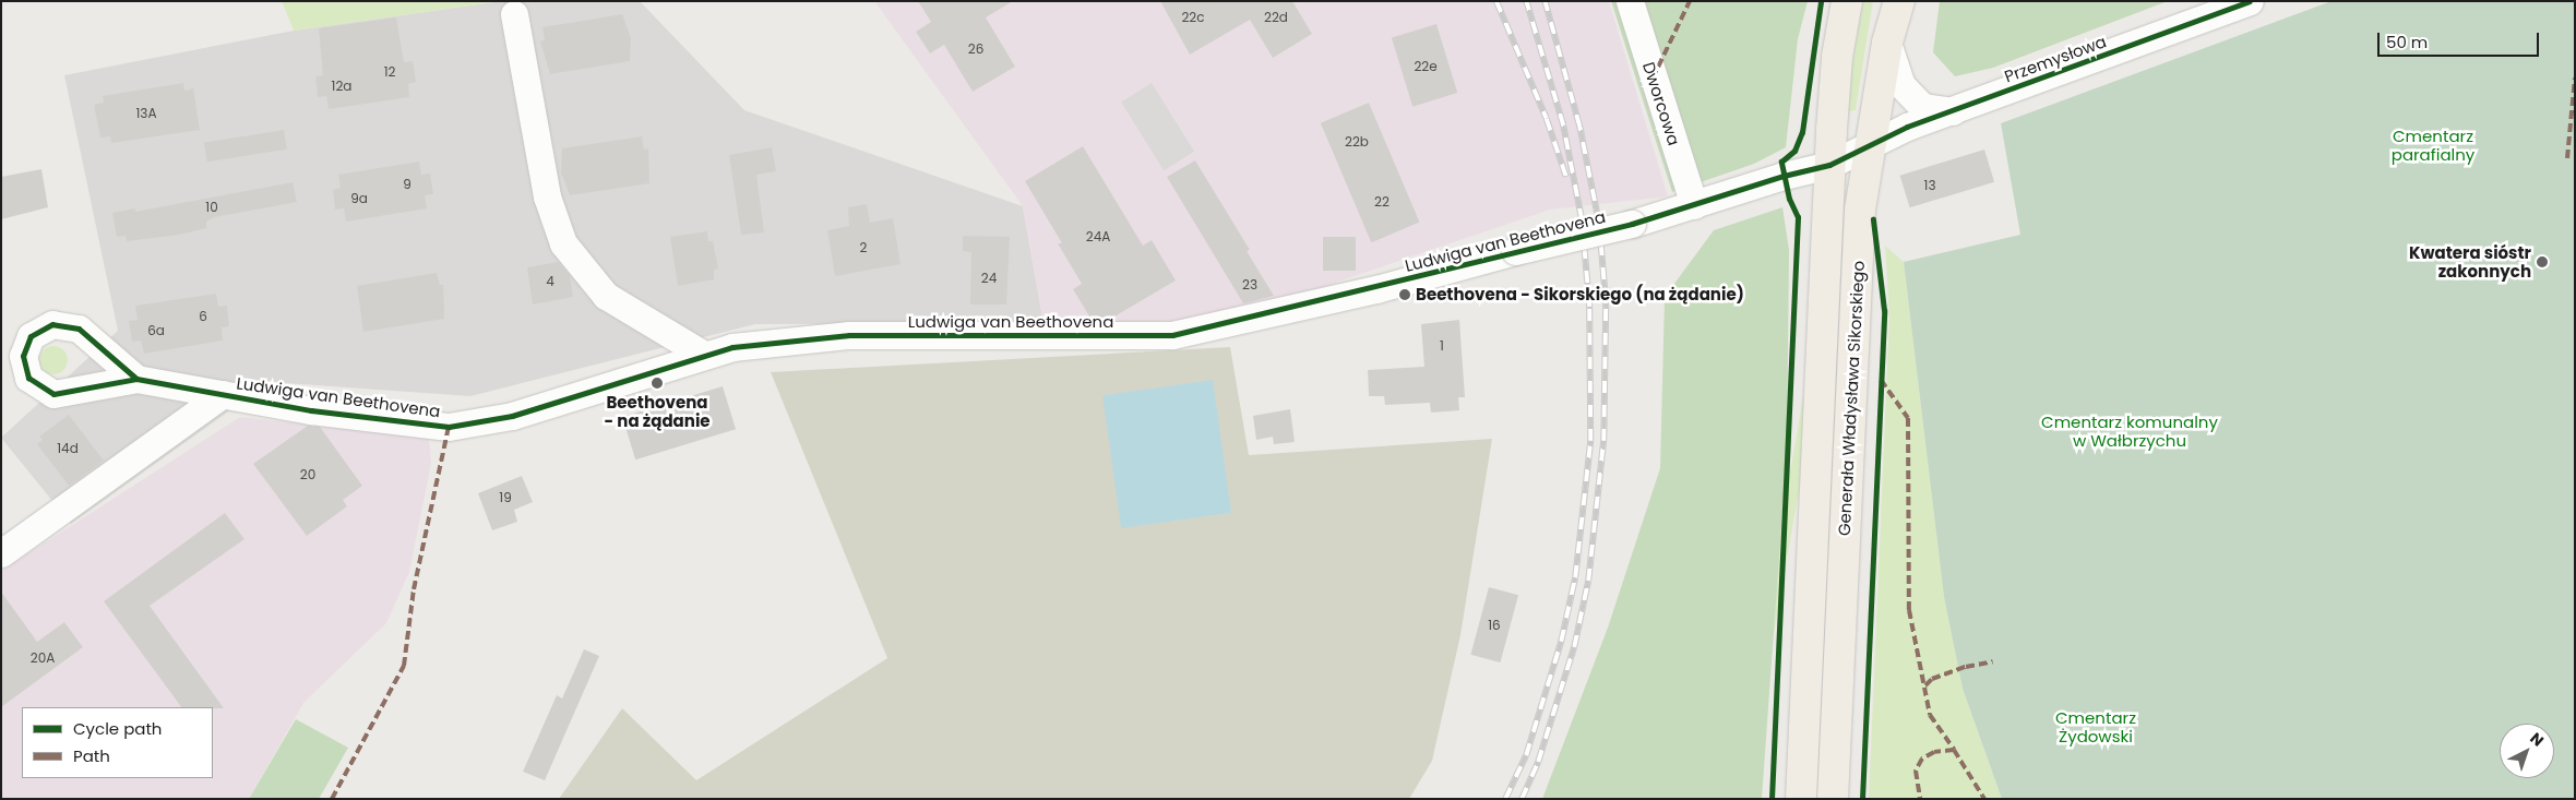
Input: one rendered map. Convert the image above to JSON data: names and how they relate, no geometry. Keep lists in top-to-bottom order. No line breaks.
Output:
{"streets":{"main road":["Generała Władysława Sikorskiego"],"street":["Przemysłowa","Dworcowa","Ludwiga van Beethovena"]},"crossings":[["Przemysłowa","Ludwiga van Beethovena"],["Przemysłowa","Generała Władysława Sikorskiego"],["Dworcowa","Ludwiga van Beethovena"],["Ludwiga van Beethovena","Generała Władysława Sikorskiego"]],"parks":["Cmentarz parafialny","Cmentarz komunalny w Wałbrzychu","Cmentarz Żydowski"],"places":["Kwatera sióstr zakonnych","Beethovena - Sikorskiego (na żądanie)","Beethovena - na żądanie"],"house_numbers":["22c","22d","26","22e","12","12a","13A","22b","9","13","9a","22","10","24A","2","24","4","23","6","6a","1","14d","20","19","16","20A"],"legend":["Cycle path","Path"],"scale_bar":"50 m","north":"top right"}
